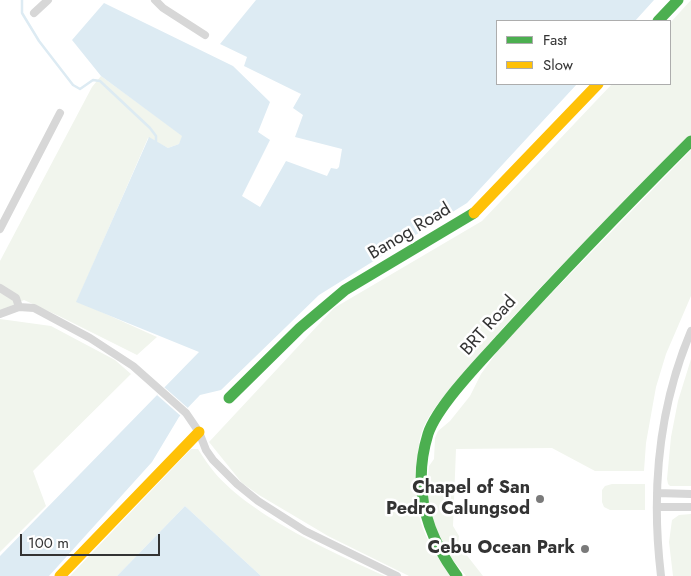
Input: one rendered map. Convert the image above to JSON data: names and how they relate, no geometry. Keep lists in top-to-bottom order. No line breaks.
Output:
{"streets":{"street":["Banog Road","BRT Road"]},"places":["Chapel of San Pedro Calungsod","Cebu Ocean Park"],"legend":["Fast","Slow"],"scale_bar":"100 m"}
